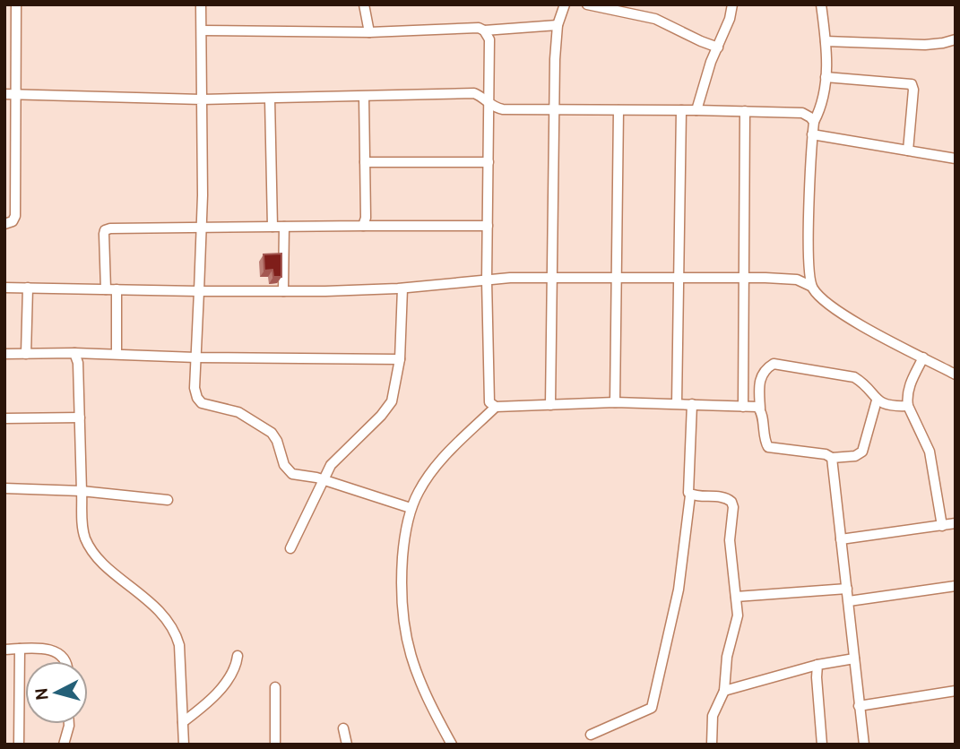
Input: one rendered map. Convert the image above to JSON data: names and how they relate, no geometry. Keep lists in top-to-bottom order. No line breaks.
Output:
{"north":"left"}
